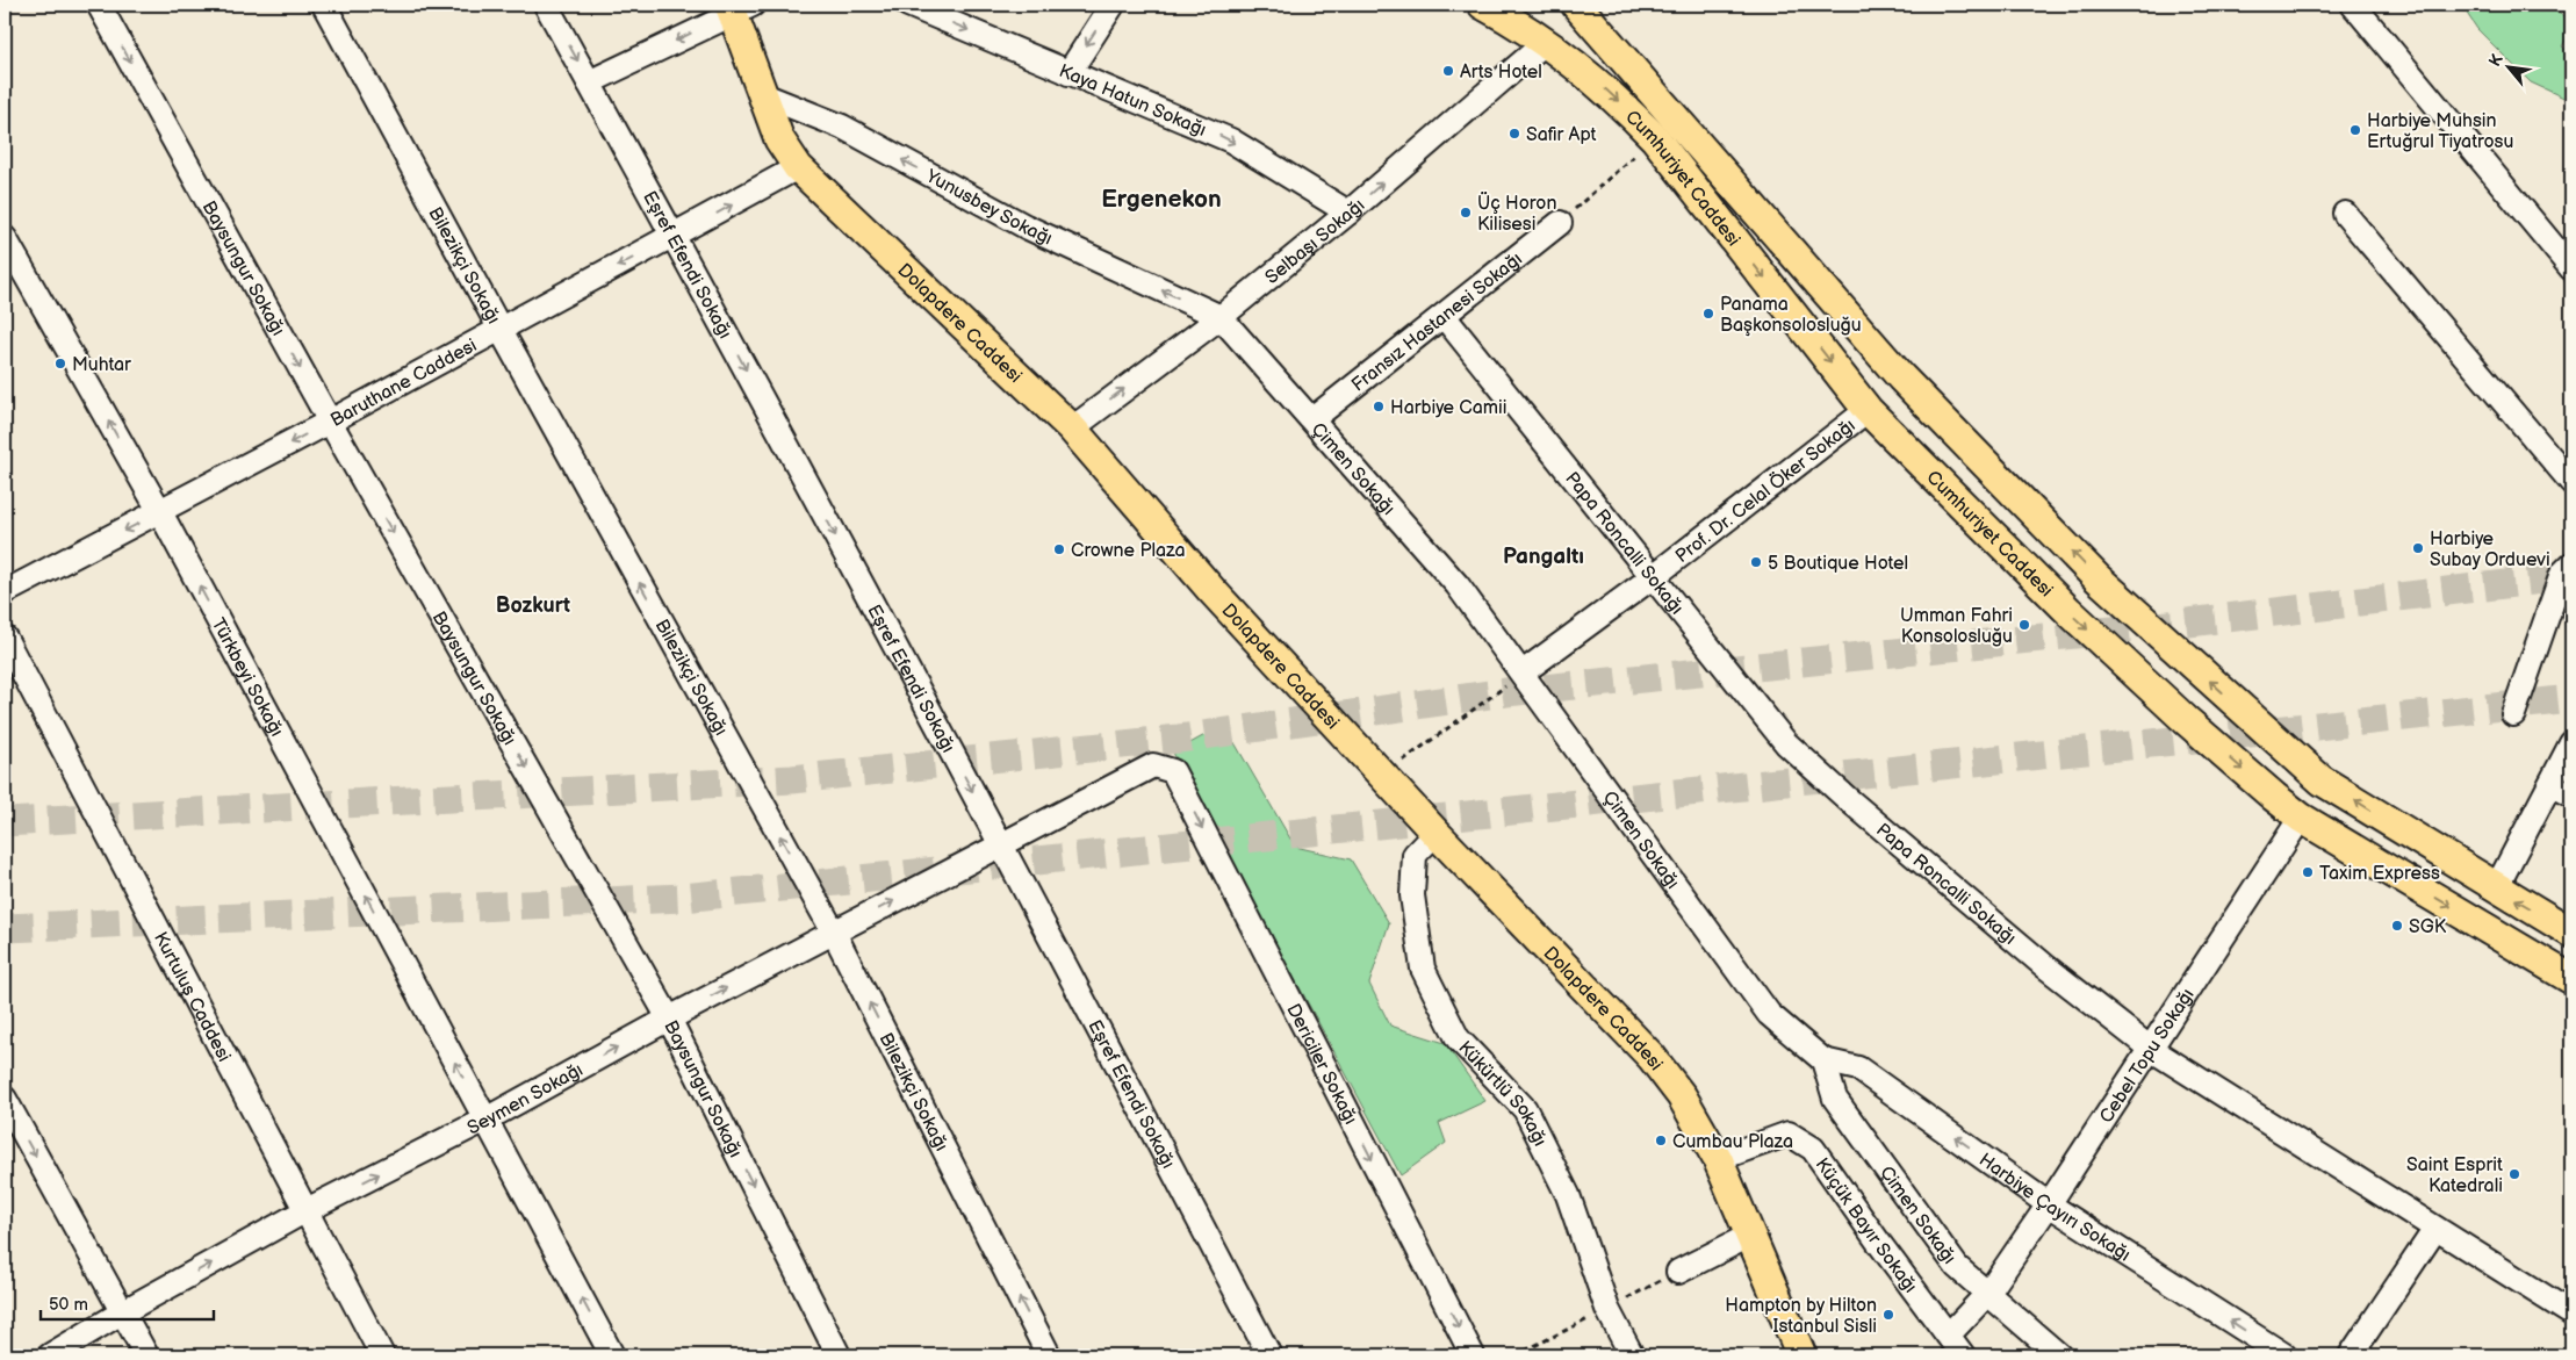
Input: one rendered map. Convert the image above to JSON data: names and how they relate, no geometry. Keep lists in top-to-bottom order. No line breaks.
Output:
{"streets":{"main road":["Cumhuriyet Caddesi","Dolapdere Caddesi"],"street":["Kaya Hatun Sokağı","Yunusbey Sokağı","Selbaşı Sokağı","Eşref Efendi Sokağı","Bilezikçi Sokağı","Baysungur Sokağı","Fransız Hastanesi Sokağı","Baruthane Caddesi","Çimen Sokağı","Prof. Dr. Celal Öker Sokağı","Papa Roncalli Sokağı","Türkbeyi Sokağı","Kurtuluş Caddesi","Cebel Topu Sokağı","Dericiler Sokağı","Kükürtlü Sokağı","Seymen Sokağı","Harbiye Çayırı Sokağı","Küçük Bayır Sokağı"]},"crossings":[["Kaya Hatun Sokağı","Selbaşı Sokağı"],["Cumhuriyet Caddesi","Selbaşı Sokağı"],["Cumhuriyet Caddesi","Prof. Dr. Celal Öker Sokağı"],["Cumhuriyet Caddesi","Cebel Topu Sokağı"],["Yunusbey Sokağı","Selbaşı Sokağı"],["Yunusbey Sokağı","Dolapdere Caddesi"],["Yunusbey Sokağı","Çimen Sokağı"],["Selbaşı Sokağı","Dolapdere Caddesi"],["Selbaşı Sokağı","Çimen Sokağı"],["Eşref Efendi Sokağı","Baruthane Caddesi"],["Eşref Efendi Sokağı","Dericiler Sokağı"],["Eşref Efendi Sokağı","Seymen Sokağı"],["Bilezikçi Sokağı","Baruthane Caddesi"],["Bilezikçi Sokağı","Seymen Sokağı"],["Baysungur Sokağı","Baruthane Caddesi"],["Baysungur Sokağı","Seymen Sokağı"],["Fransız Hastanesi Sokağı","Çimen Sokağı"],["Fransız Hastanesi Sokağı","Papa Roncalli Sokağı"],["Dolapdere Caddesi","Baruthane Caddesi"],["Dolapdere Caddesi","Kükürtlü Sokağı"],["Dolapdere Caddesi","Küçük Bayır Sokağı"],["Baruthane Caddesi","Türkbeyi Sokağı"],["Çimen Sokağı","Prof. Dr. Celal Öker Sokağı"],["Çimen Sokağı","Cebel Topu Sokağı"],["Çimen Sokağı","Harbiye Çayırı Sokağı"],["Prof. Dr. Celal Öker Sokağı","Papa Roncalli Sokağı"],["Papa Roncalli Sokağı","Cebel Topu Sokağı"],["Türkbeyi Sokağı","Seymen Sokağı"],["Kurtuluş Caddesi","Seymen Sokağı"],["Cebel Topu Sokağı","Harbiye Çayırı Sokağı"],["Cebel Topu Sokağı","Küçük Bayır Sokağı"],["Dericiler Sokağı","Seymen Sokağı"]],"one_way":["Kaya Hatun Sokağı","Yunusbey Sokağı","Selbaşı Sokağı","Eşref Efendi Sokağı","Bilezikçi Sokağı","Baysungur Sokağı","Türkbeyi Sokağı","Dericiler Sokağı","Seymen Sokağı","Harbiye Çayırı Sokağı"],"districts":["Ergenekon","Pangaltı","Bozkurt"],"places":["Arts Hotel","Harbiye Muhsin Ertuğrul Tiyatrosu","Safir Apt","Üç Horon Kilisesi","Panama Başkonsolosluğu","Muhtar","Harbiye Camii","Harbiye Subay Orduevi","Crowne Plaza","5 Boutique Hotel","Umman Fahri Konsolosluğu","Taxim Express","SGK","Cumbau Plaza","Saint Esprit Katedrali","Hampton by Hilton Istanbul Sisli"],"scale_bar":"50 m","north":"top left"}
